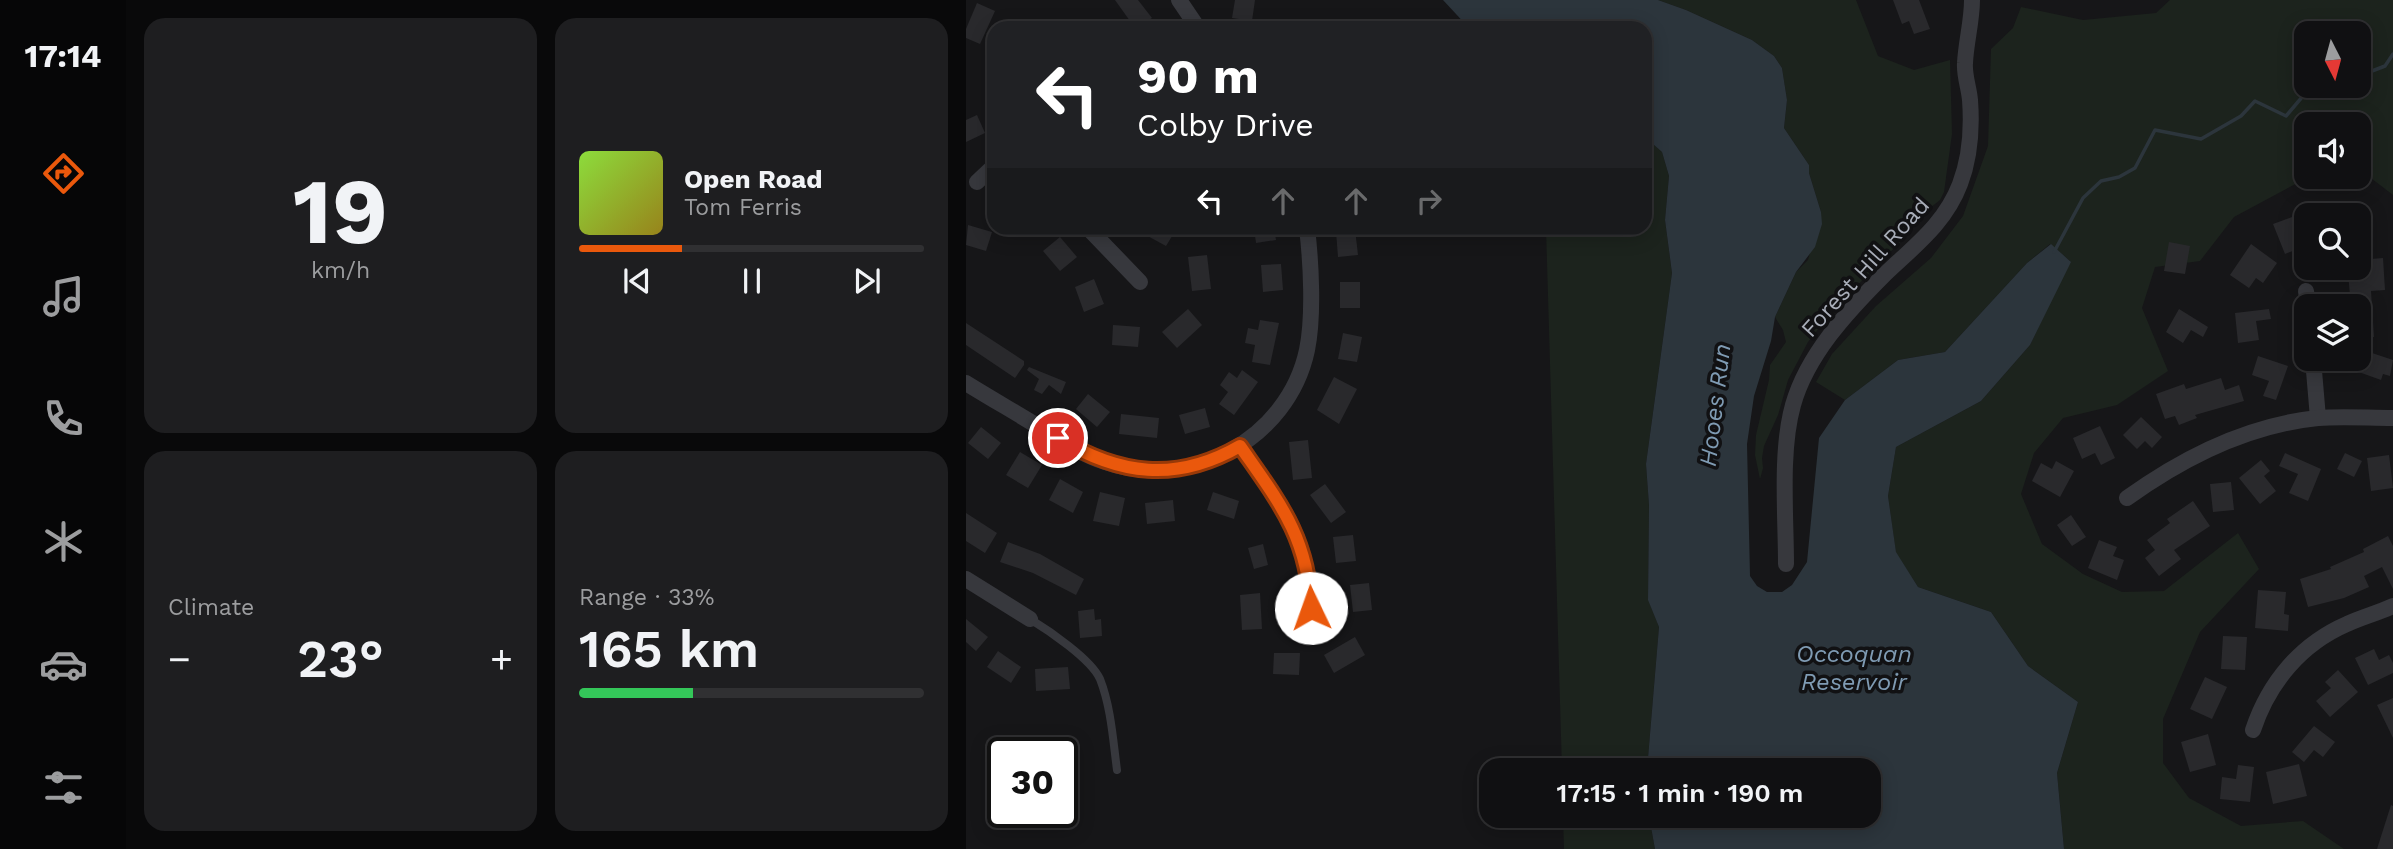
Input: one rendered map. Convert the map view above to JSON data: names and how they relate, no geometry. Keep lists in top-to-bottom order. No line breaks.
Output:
{"streets":{"street":["Forest Hill Road"]},"water":["Hooes Run","Occoquan Reservoir"],"north":"bottom","page":{"tabs":"17:14","tile":[["19","km/h"],"Climate",["Range · 33%","165 km"]],"turn":["90 m","Colby Drive"],"song":["Open Road","Tom Ferris"],"heat":["−","23°","+"],"limit":"30","trip":"17:15 · 1 min · 190 m"}}
